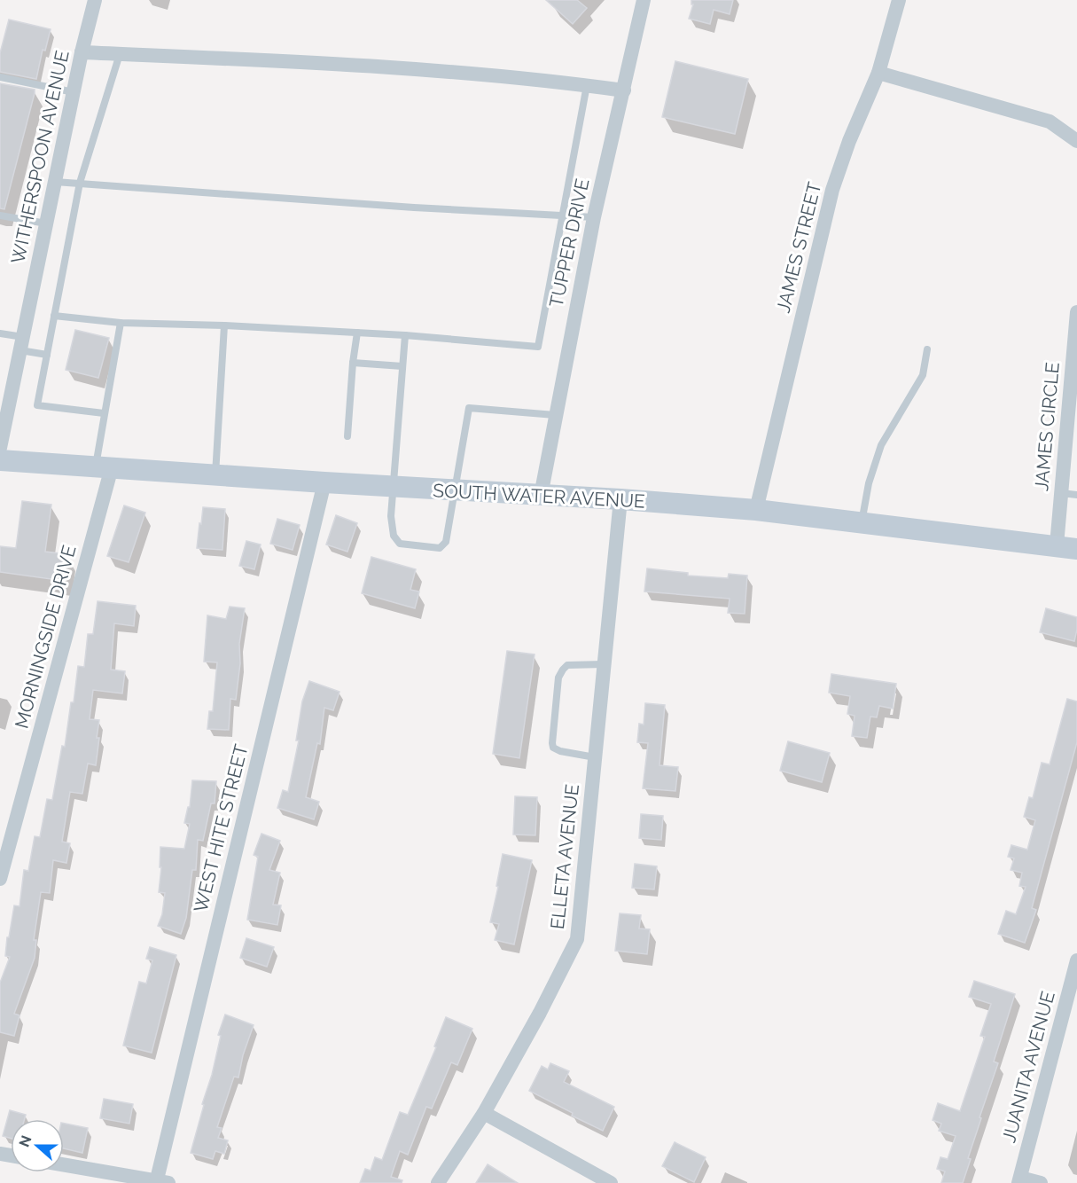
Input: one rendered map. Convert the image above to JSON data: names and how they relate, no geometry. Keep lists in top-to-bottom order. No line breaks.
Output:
{"streets":{"main road":["SOUTH WATER AVENUE"],"street":["WITHERSPOON AVENUE","TUPPER DRIVE","JAMES STREET","JAMES CIRCLE","MORNINGSIDE DRIVE","WEST HITE STREET","ELLETA AVENUE","JUANITA AVENUE"]},"crossings":[["TUPPER DRIVE","SOUTH WATER AVENUE"],["JAMES STREET","SOUTH WATER AVENUE"],["JAMES CIRCLE","SOUTH WATER AVENUE"],["SOUTH WATER AVENUE","MORNINGSIDE DRIVE"],["SOUTH WATER AVENUE","WEST HITE STREET"],["SOUTH WATER AVENUE","ELLETA AVENUE"]],"north":"left"}
